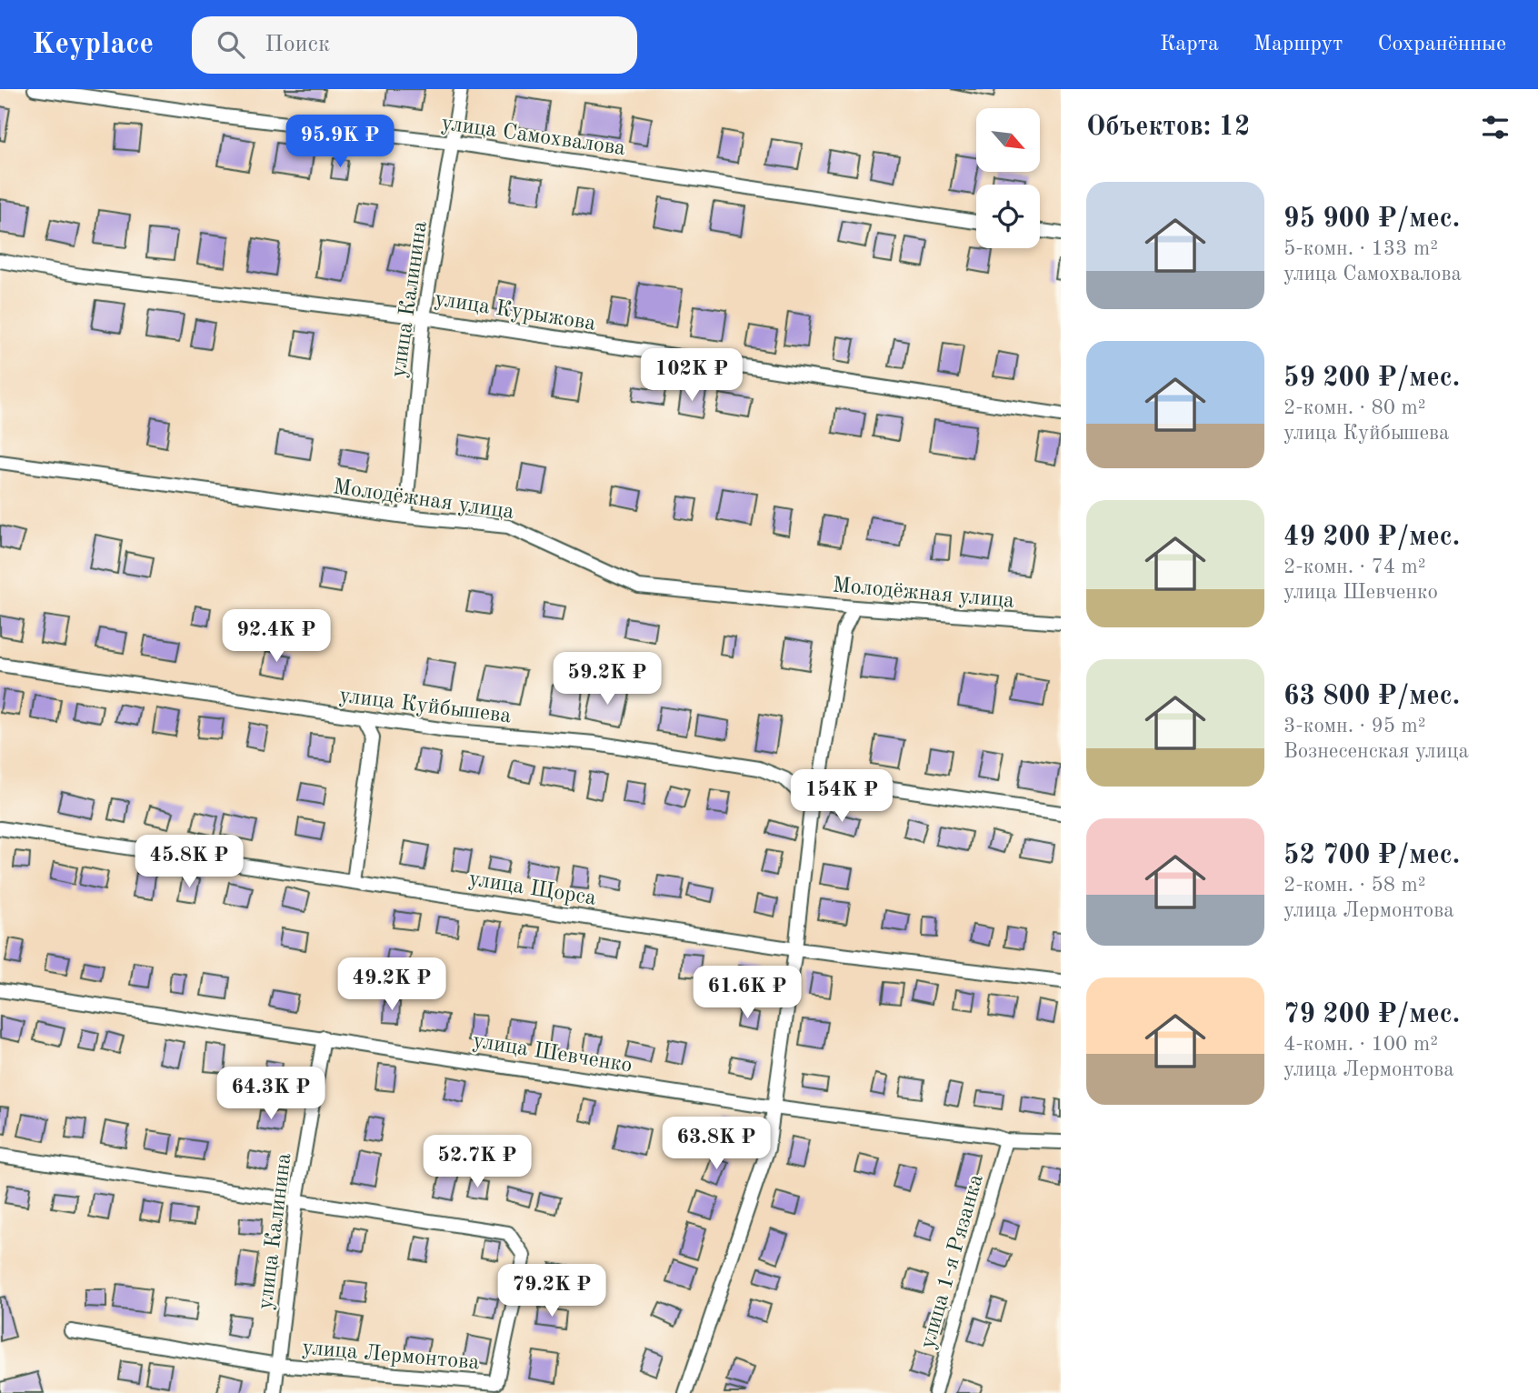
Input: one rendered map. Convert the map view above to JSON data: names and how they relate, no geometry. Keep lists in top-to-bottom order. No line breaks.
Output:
{"streets":{"street":["улица Самохвалова","улица Калинина","улица Курыжова","Молодёжная улица","улица Куйбышева","улица Щорса","улица Шевченко","улица 1-я Рязанка","улица Лермонтова"]},"crossings":[["улица Самохвалова","улица Калинина"],["улица Калинина","улица Курыжова"],["улица Калинина","Молодёжная улица"],["улица Калинина","улица Шевченко"],["улица Калинина","улица Лермонтова"],["улица Шевченко","улица 1-я Рязанка"]],"north":"bottom right","page":{"header":"Keyplace","search":"Поиск","nav":["Карта","Маршрут","Сохранённые"],"heading":"Объектов: 12","price":["95.9K ₽","102K ₽","92.4K ₽","59.2K ₽","154K ₽","45.8K ₽","49.2K ₽","61.6K ₽","64.3K ₽","63.8K ₽","52.7K ₽","79.2K ₽"],"list":[{"name":"95 900 ₽/мес.","note":"5-комн. · 133 m² · улица Самохвалова"},{"name":"59 200 ₽/мес.","note":"2-комн. · 80 m² · улица Куйбышева"},{"name":"49 200 ₽/мес.","note":"2-комн. · 74 m² · улица Шевченко"},{"name":"63 800 ₽/мес.","note":"3-комн. · 95 m² · Вознесенская улица"},{"name":"52 700 ₽/мес.","note":"2-комн. · 58 m² · улица Лермонтова"},{"name":"79 200 ₽/мес.","note":"4-комн. · 100 m² · улица Лермонтова"}]}}
